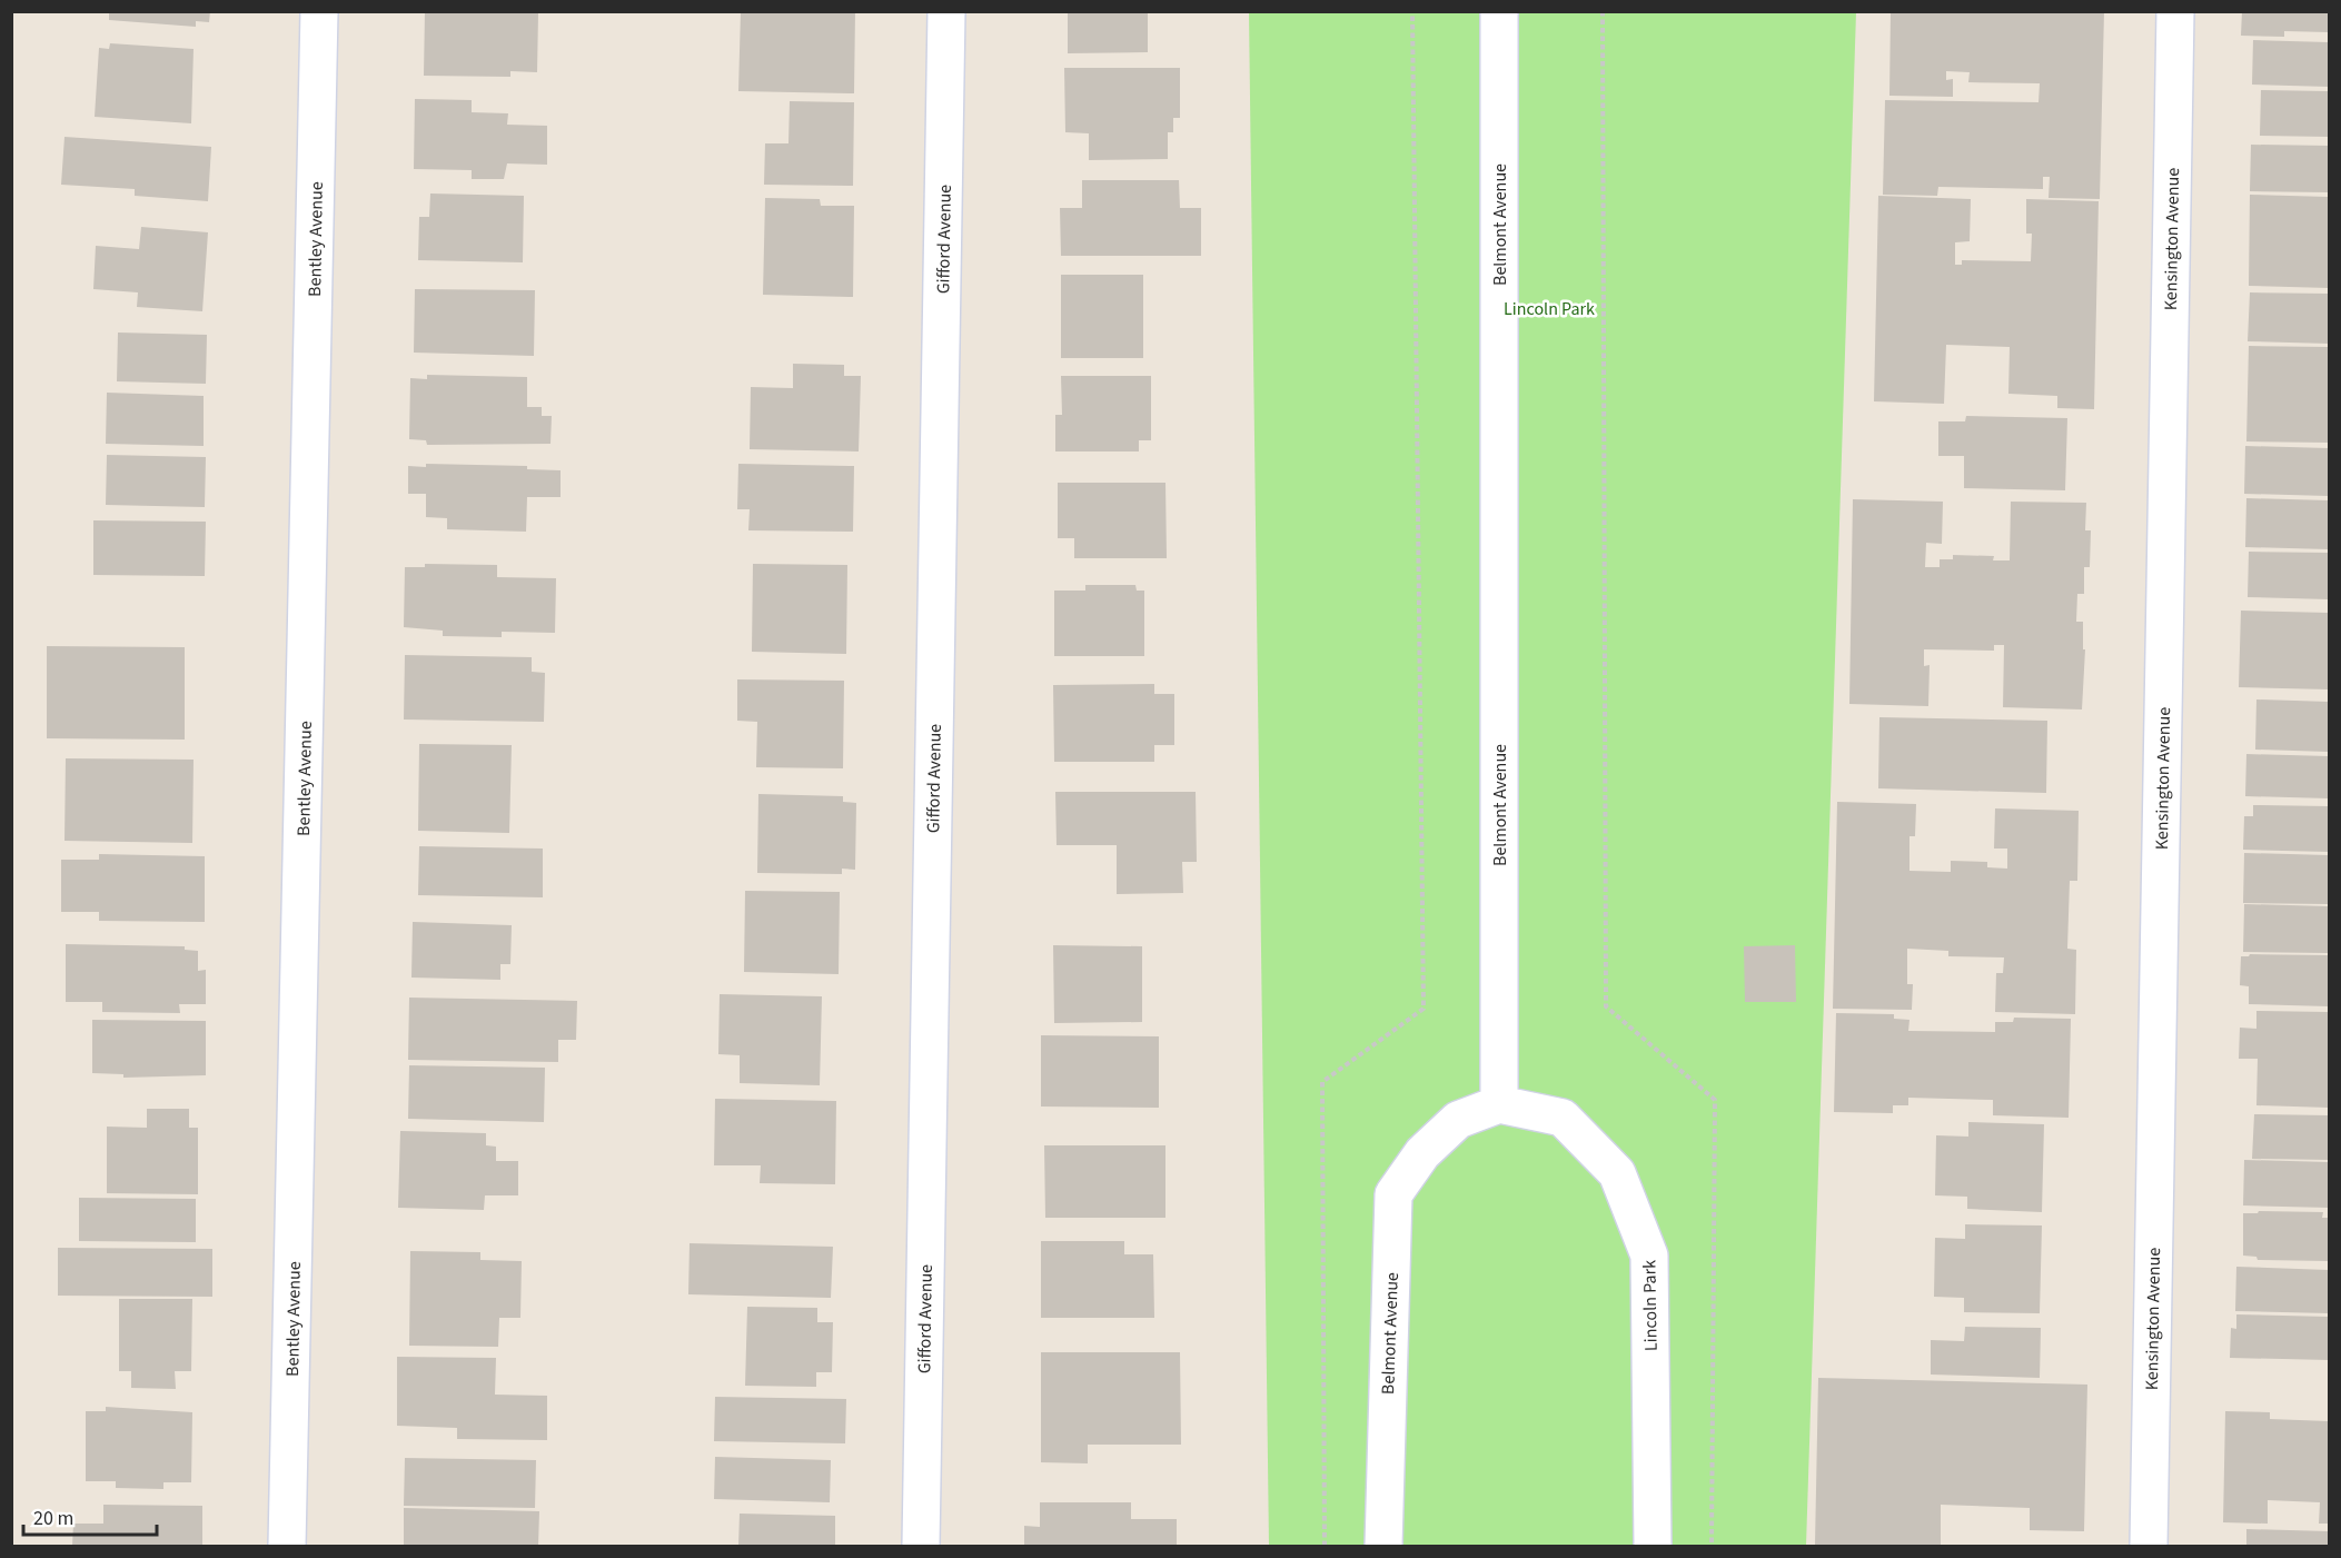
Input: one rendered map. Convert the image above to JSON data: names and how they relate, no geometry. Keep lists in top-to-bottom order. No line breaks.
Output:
{"streets":{"street":["Belmont Avenue","Bentley Avenue","Gifford Avenue","Kensington Avenue","Lincoln Park"]},"crossings":[["Belmont Avenue","Lincoln Park"]],"parks":["Lincoln Park"],"scale_bar":"20 m"}
